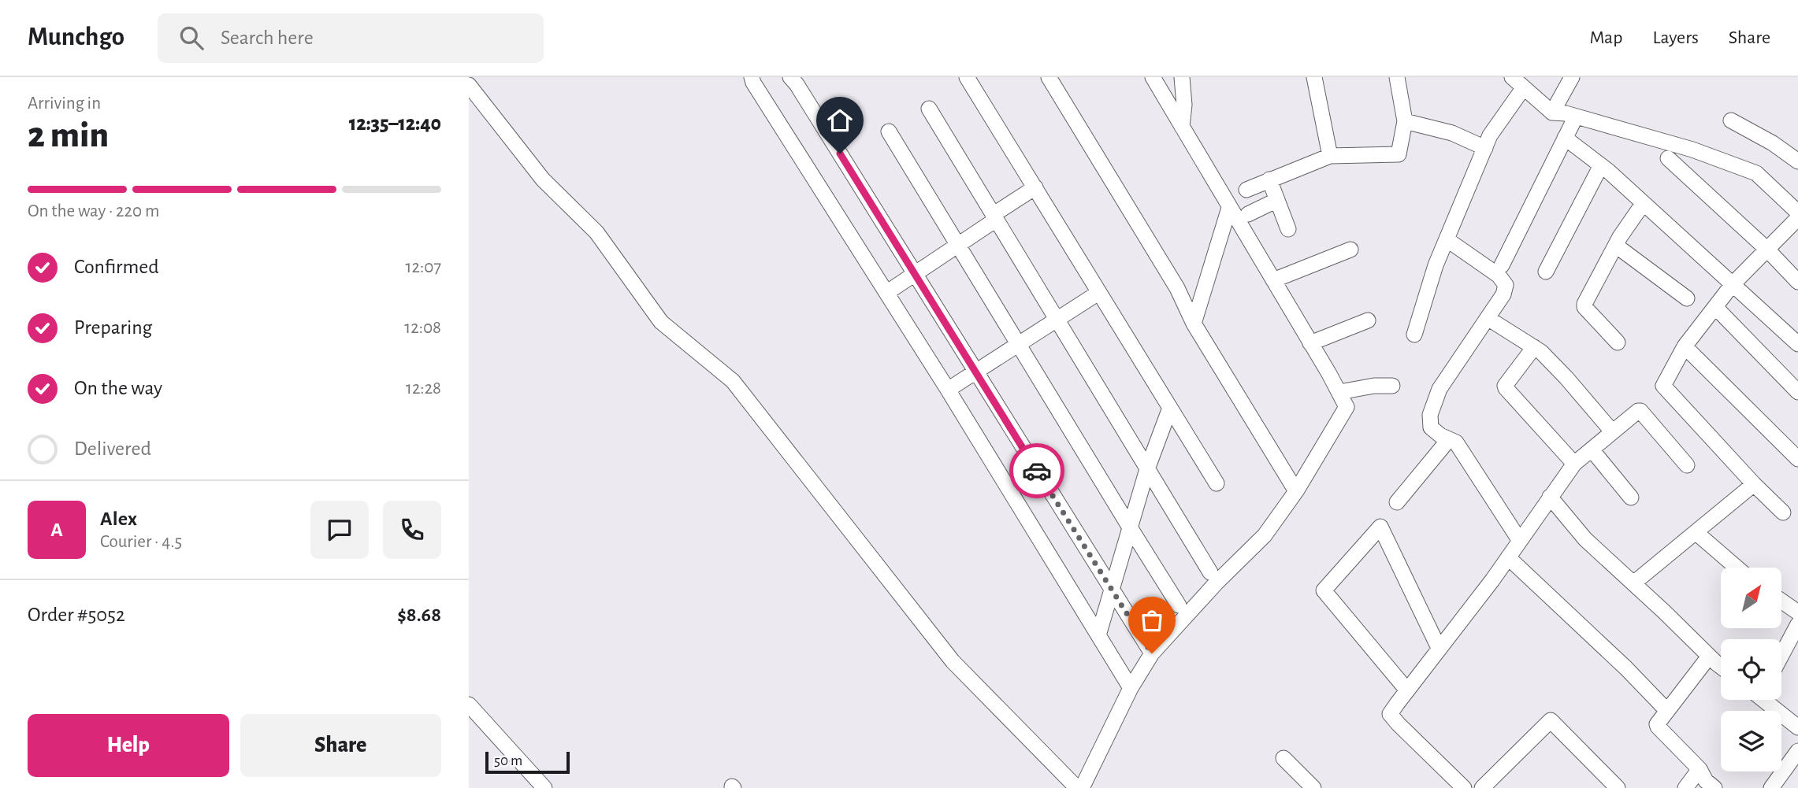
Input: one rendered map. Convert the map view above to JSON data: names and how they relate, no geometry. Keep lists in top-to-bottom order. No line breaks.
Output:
{"scale_bar":"50 m","north":"top right","page":{"header":"Munchgo","search":"Search here","nav":["Map","Layers","Share"],"heading":["2 min","Arriving in","12:35–12:40"],"panel":["Alex","Courier · 4.5","Order #5052","$8.68"],"bar":"On the way · 220 m","list":[["Confirmed","12:07"],["Preparing","12:08"],["On the way","12:28"],"Delivered"],"round":"A","buttons":["Help","Share"],"scale":"50 m"}}
